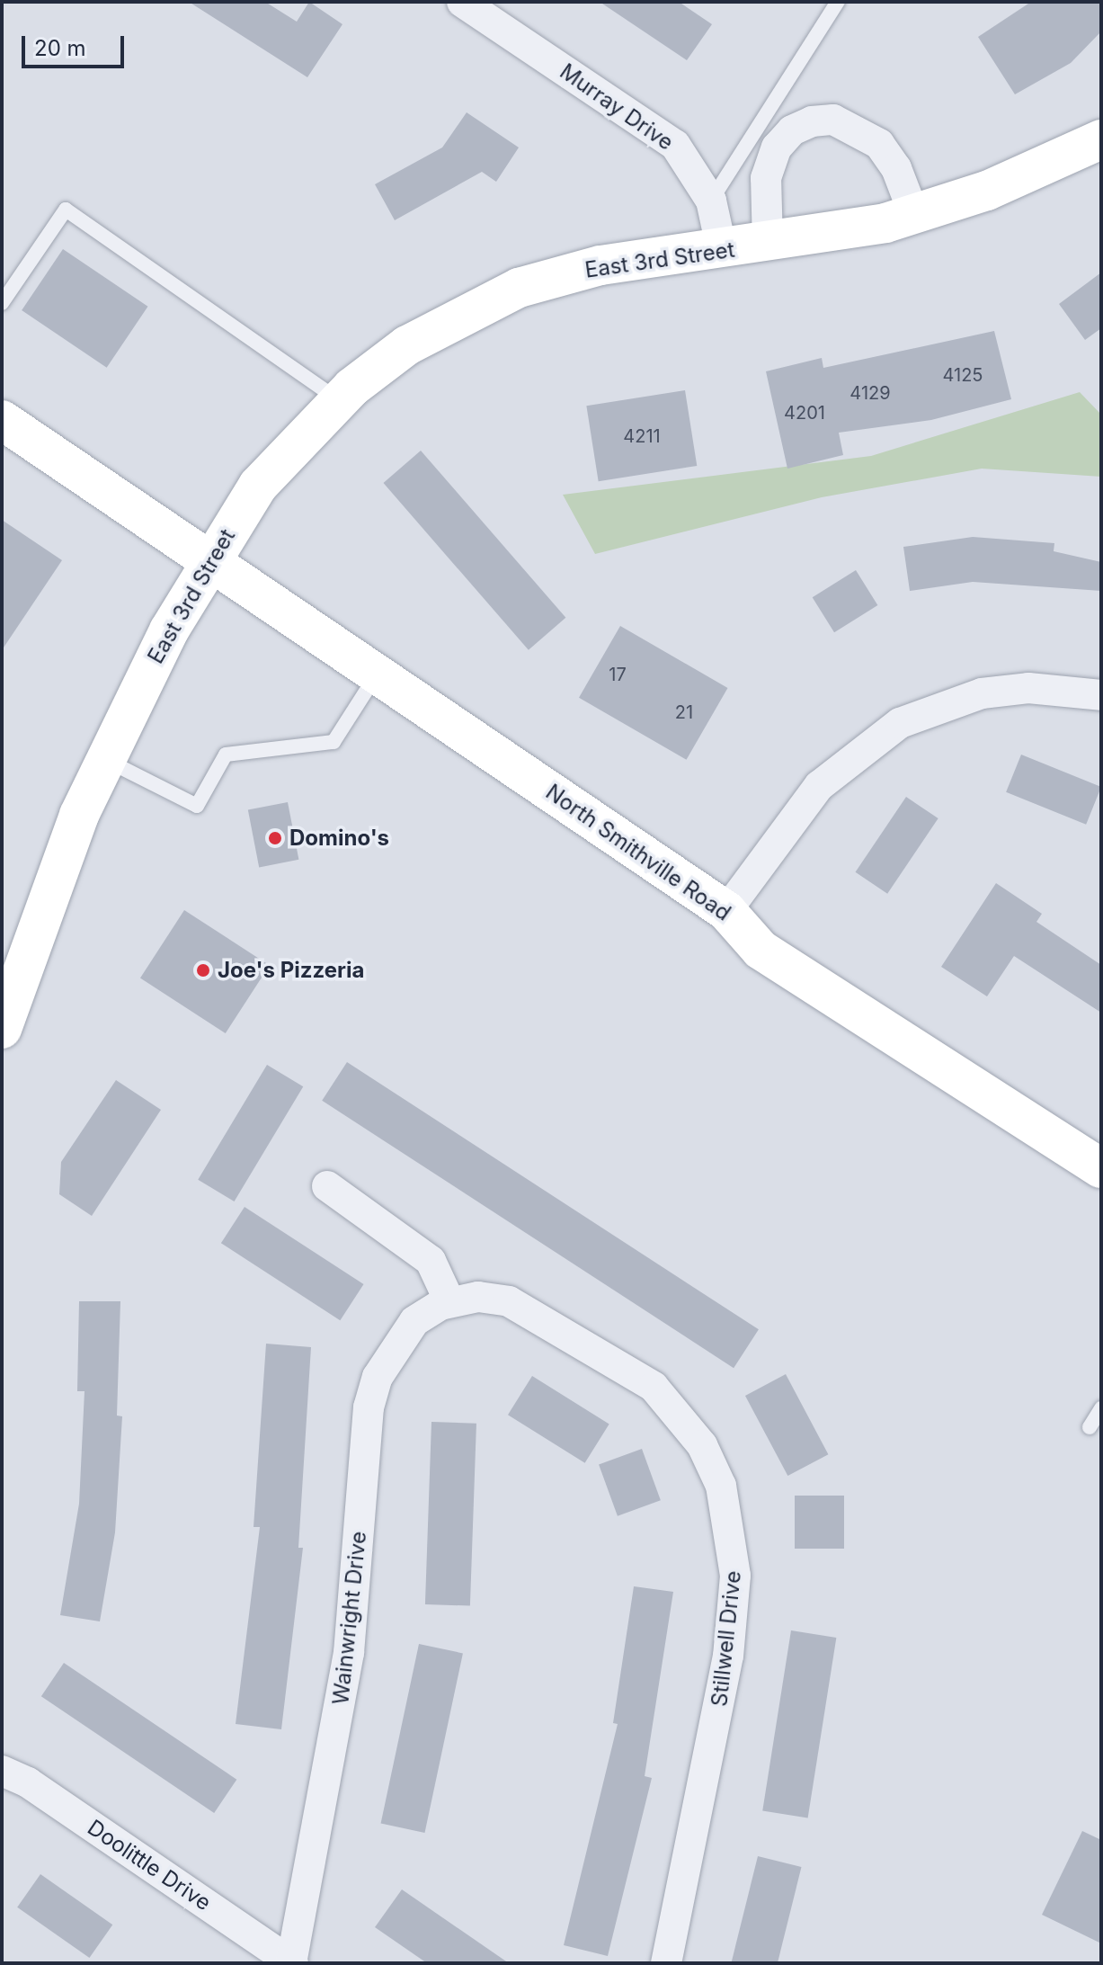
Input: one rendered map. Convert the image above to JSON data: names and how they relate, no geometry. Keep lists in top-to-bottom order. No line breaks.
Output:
{"streets":{"main road":["East 3rd Street","North Smithville Road"],"street":["Murray Drive","Wainwright Drive","Stillwell Drive","Doolittle Drive"]},"crossings":[["Murray Drive","East 3rd Street"],["East 3rd Street","North Smithville Road"],["Wainwright Drive","Stillwell Drive"],["Wainwright Drive","Doolittle Drive"]],"places":["Domino's","Joe's Pizzeria"],"house_numbers":["4125","4129","4201","4211","17","21"],"scale_bar":"20 m"}
